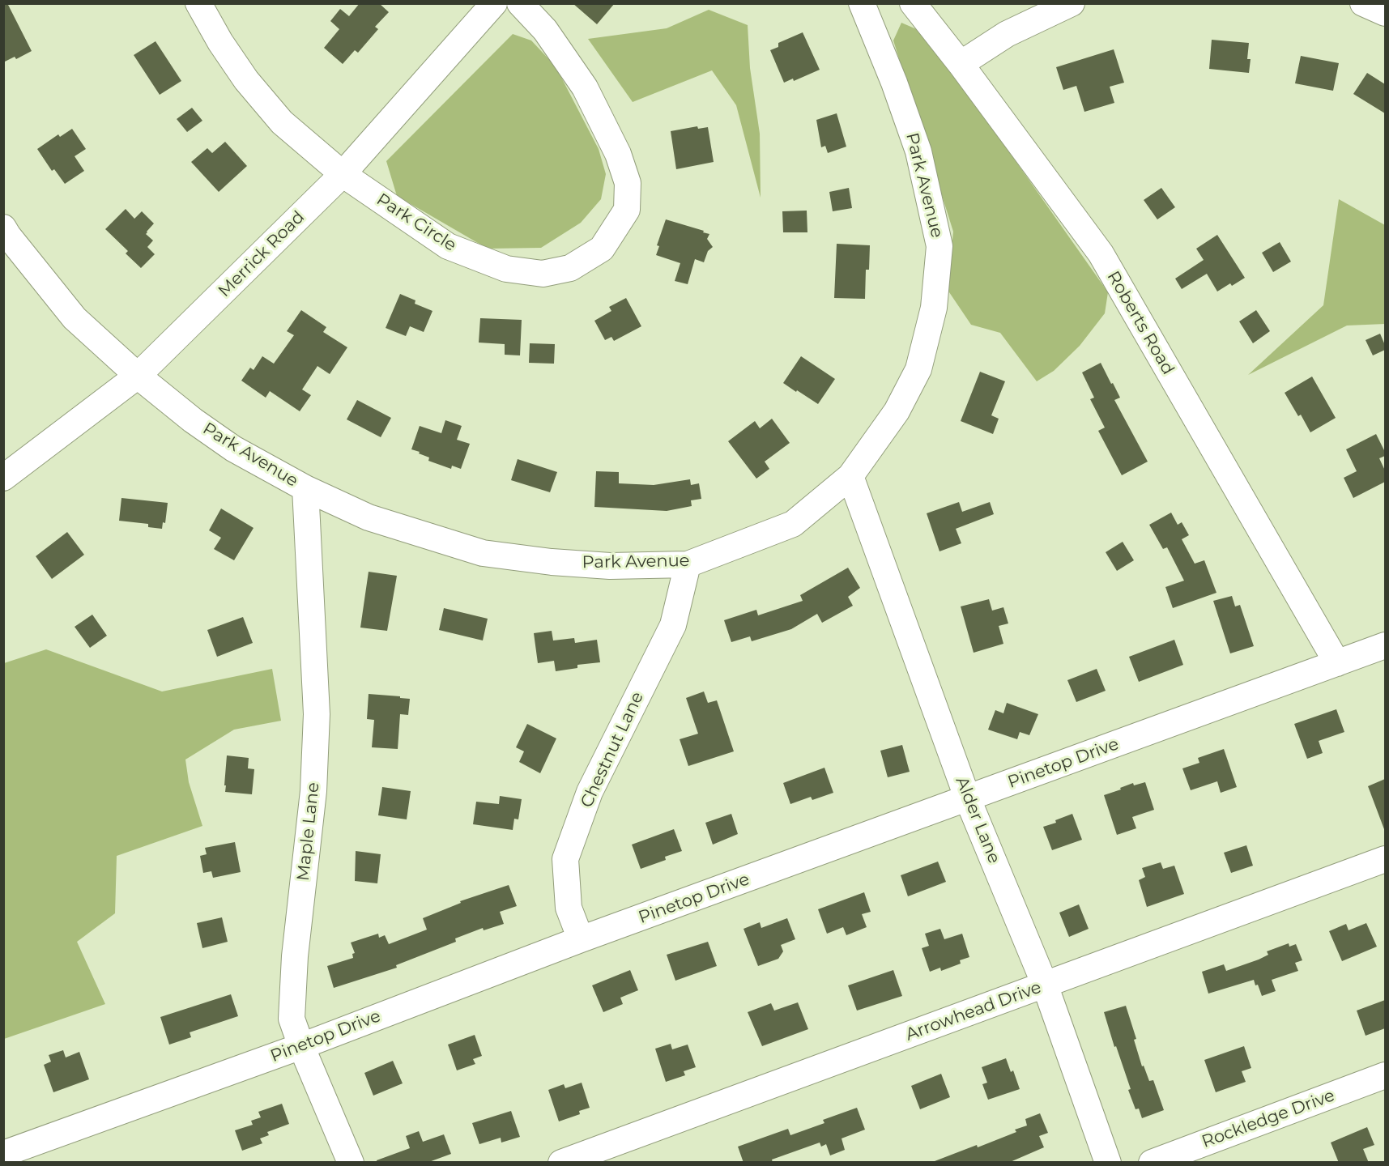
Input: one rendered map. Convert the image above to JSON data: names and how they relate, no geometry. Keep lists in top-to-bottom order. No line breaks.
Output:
{"streets":{"street":["Park Avenue","Park Circle","Merrick Road","Roberts Road","Chestnut Lane","Pinetop Drive","Alder Lane","Maple Lane","Arrowhead Drive","Rockledge Drive"]},"crossings":[["Park Avenue","Merrick Road"],["Park Avenue","Chestnut Lane"],["Park Avenue","Alder Lane"],["Park Avenue","Maple Lane"],["Park Circle","Merrick Road"],["Roberts Road","Pinetop Drive"],["Chestnut Lane","Pinetop Drive"],["Pinetop Drive","Alder Lane"],["Pinetop Drive","Maple Lane"],["Alder Lane","Arrowhead Drive"]]}
